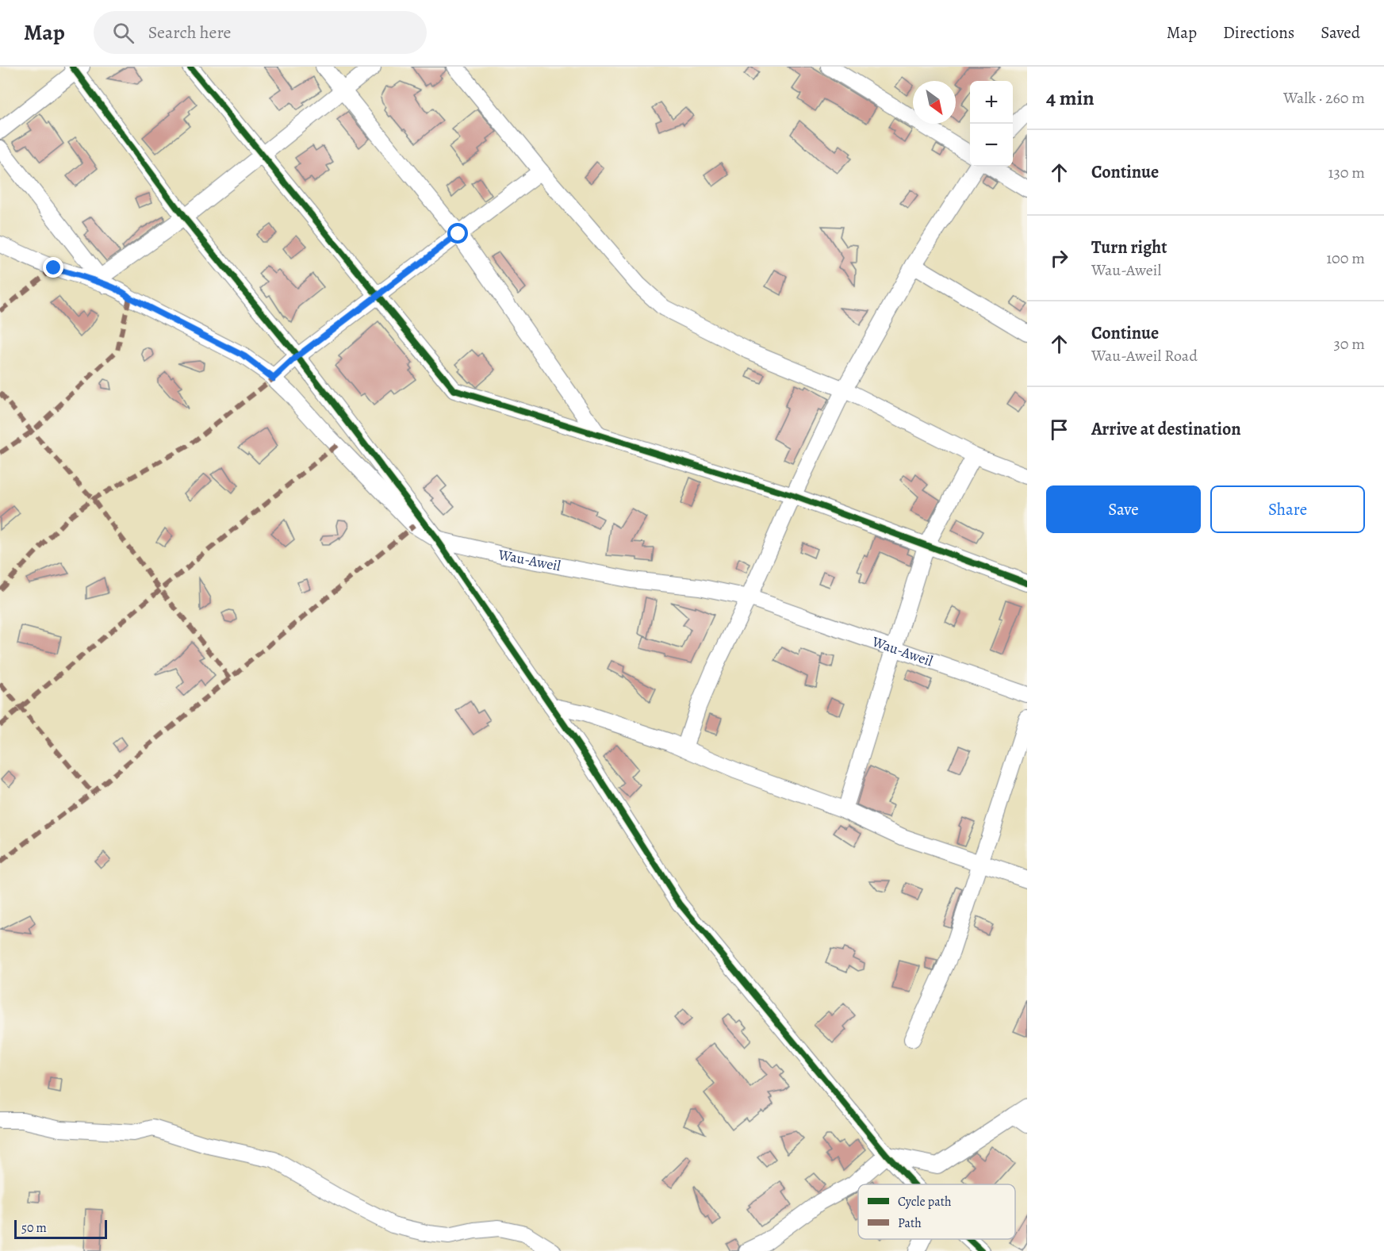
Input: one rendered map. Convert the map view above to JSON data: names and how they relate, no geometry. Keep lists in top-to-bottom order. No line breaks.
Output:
{"streets":{"street":["Wau-Aweil"]},"legend":["Cycle path","Path"],"scale_bar":"50 m","north":"bottom right","page":{"header":"Map","search":"Search here","nav":["Map","Directions","Saved"],"heading":["4 min","Walk · 260 m"],"map_buttons":["+","−"],"list":[["Continue","130 m"],["Turn right","Wau-Aweil","100 m"],["Continue","Wau-Aweil Road","30 m"],"Arrive at destination"],"buttons":["Save","Share"],"scale":"50 m"}}
